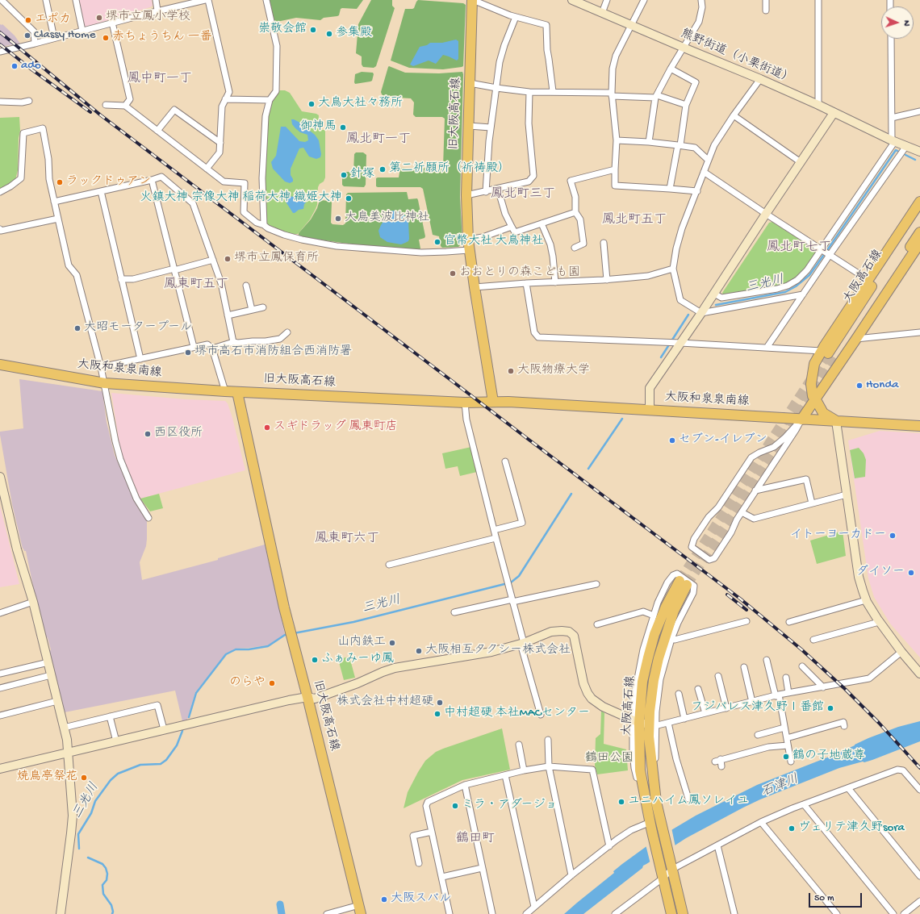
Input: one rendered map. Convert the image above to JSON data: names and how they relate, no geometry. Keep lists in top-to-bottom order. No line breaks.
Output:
{"streets":{"main road":["旧大阪高石線","大阪高石線","大阪和泉泉南線"],"street":["熊野街道（小栗街道）"]},"crossings":[["旧大阪高石線","大阪和泉泉南線"]],"districts":["鳳中町一丁","鳳北町一丁","鳳北町三丁","鳳北町五丁","鳳北町七丁","鳳東町五丁","鳳東町六丁","鶴田町"],"water":["三光川","石津川"],"parks":["鶴田公園"],"places":["堺市立鳳小学校","エポカ","崇敬会館","参集殿","Classy Home","赤ちょうちん 一番","ado","大鳥大社々務所","御神馬","第二祈願所（祈祷殿）","針塚","ラックドゥアン","火鎮大神 宗像大神 稲荷大神 織姫大神","大鳥美波比神社","官幣大社 大鳥神社","堺市立鳳保育所","おおとりの森こども園","大昭モータープール","堺市高石市消防組合西消防署","大阪物療大学","Honda","スギドラッグ 鳳東町店","西区役所","セブン-イレブン","イトーヨーカドー","ダイソー","山内鉄工","大阪相互タクシー株式会社","ふぁみーゆ鳳","のらや","株式会社中村超硬","フジパレス津久野Ⅰ番館","中村超硬 本社MACセンター","鶴の子地蔵尊","焼鳥亭祭花","ユニハイム鳳ソレイユ","ミラ・アダージョ","ヴェリテ津久野sora","大阪スバル"],"scale_bar":"50 m","north":"right"}
